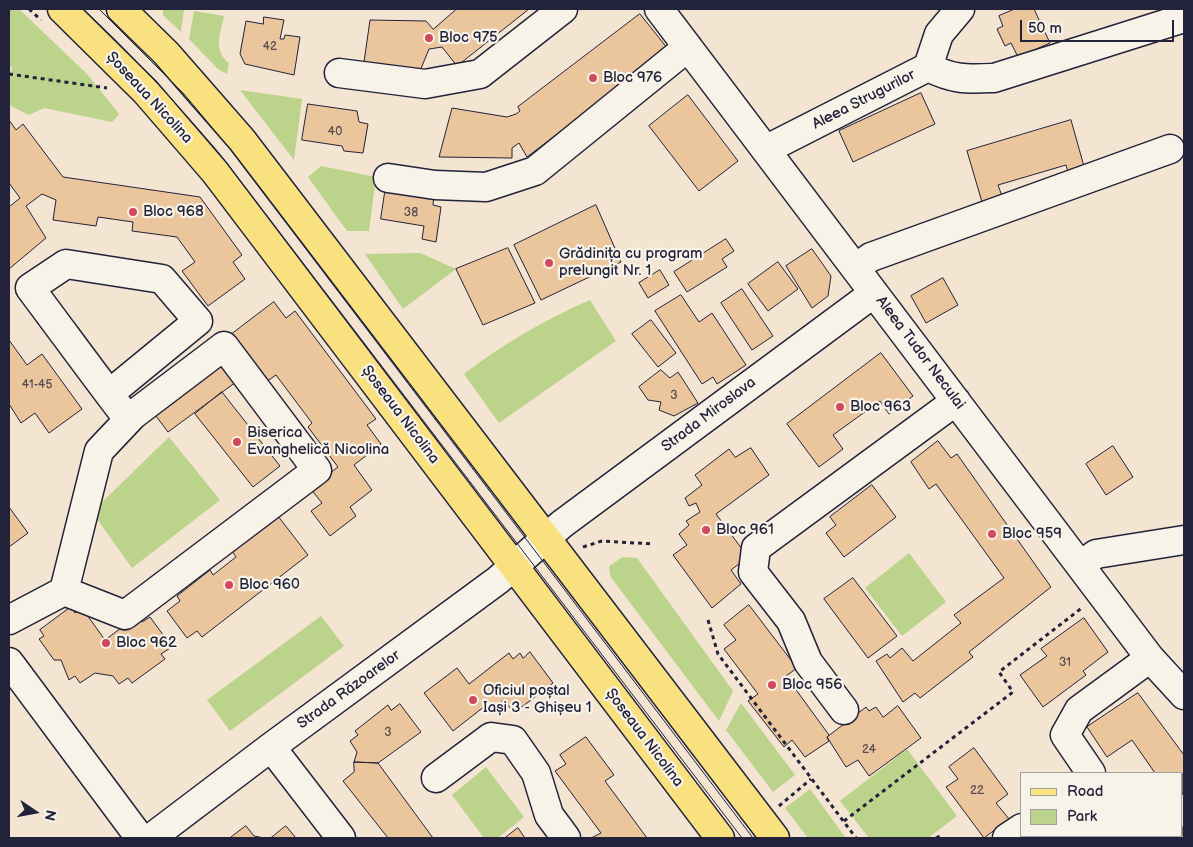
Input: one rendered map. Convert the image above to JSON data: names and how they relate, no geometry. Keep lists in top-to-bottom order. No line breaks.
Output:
{"streets":{"main road":["Șoseaua Nicolina"],"street":["Aleea Strugurilor","Aleea Tudor Neculai","Strada Miroslava","Strada Răzoarelor"]},"crossings":[["Șoseaua Nicolina","Strada Răzoarelor"],["Aleea Strugurilor","Aleea Tudor Neculai"],["Aleea Tudor Neculai","Strada Miroslava"],["Strada Miroslava","Strada Răzoarelor"]],"places":["Bloc 975","Bloc 976","Bloc 968","Grădinița cu program prelungit Nr. 1","Bloc 963","Biserica Evanghelică Nicolina","Bloc 961","Bloc 959","Bloc 960","Bloc 962","Bloc 956","Oficiul poștal Iași 3 - Ghișeu 1"],"house_numbers":["42","40","38","41-45","3","31","3","24","22"],"legend":["Road","Park"],"scale_bar":"50 m","north":"right"}
